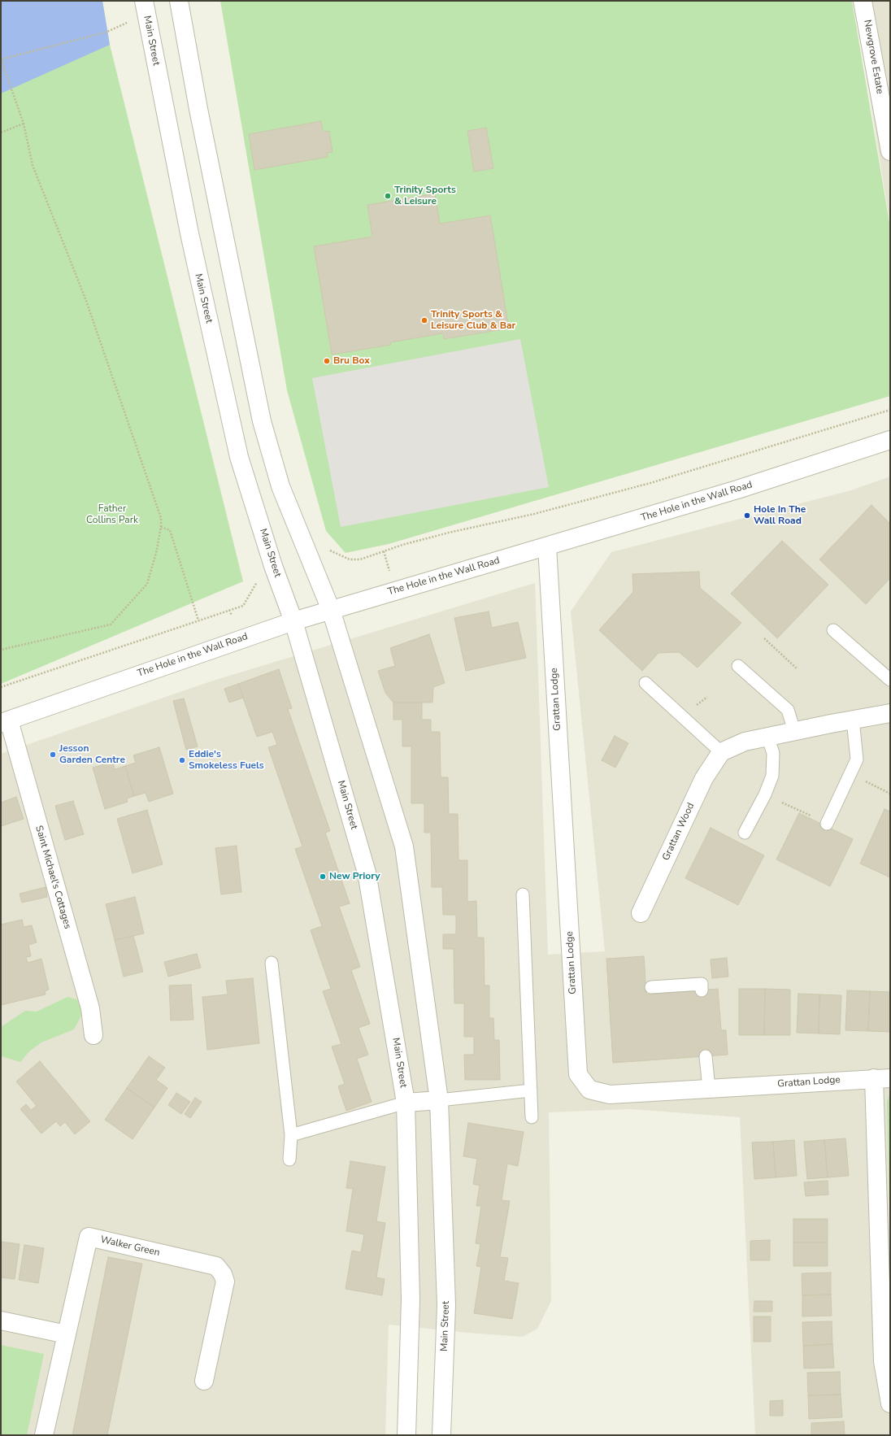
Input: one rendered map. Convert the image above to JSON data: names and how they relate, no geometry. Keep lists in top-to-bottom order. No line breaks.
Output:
{"streets":{"street":["Main Street","Newgrove Estate","The Hole in the Wall Road","Grattan Lodge","Grattan Wood","Saint Michael's Cottages","Walker Green"]},"crossings":[["Main Street","The Hole in the Wall Road"],["The Hole in the Wall Road","Grattan Lodge"],["The Hole in the Wall Road","Saint Michael's Cottages"]],"parks":["Father Collins Park"],"places":["Trinity Sports & Leisure","Trinity Sports & Leisure Club & Bar","Bru Box","Hole In The Wall Road","Jesson Garden Centre","Eddie's Smokeless Fuels","New Priory"]}
